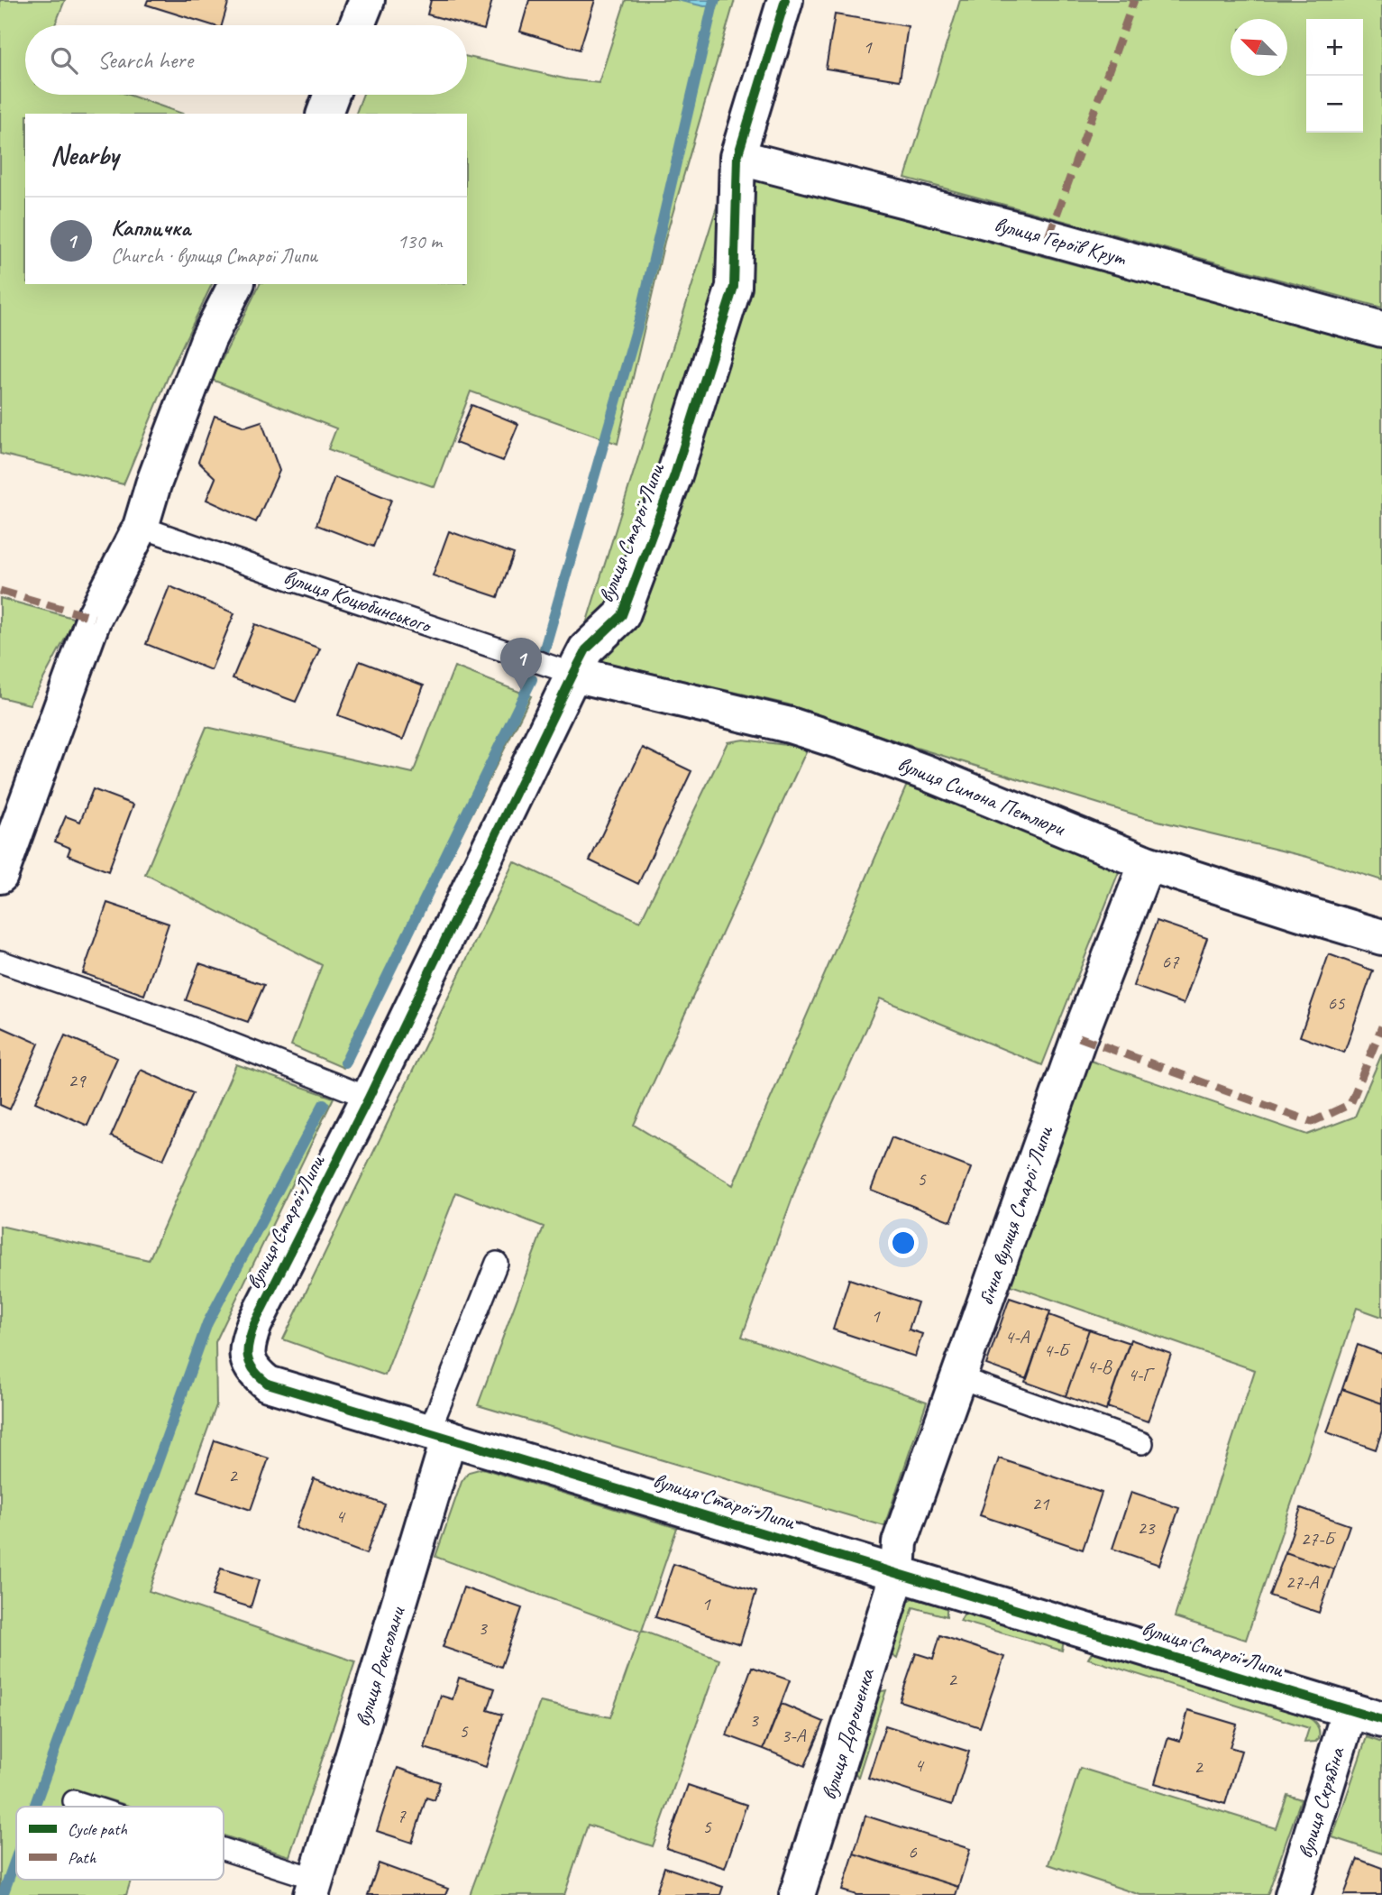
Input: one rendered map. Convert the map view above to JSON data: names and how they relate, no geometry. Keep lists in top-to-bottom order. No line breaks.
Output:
{"streets":{"street":["вулиця Героїв Крут","вулиця Старої Липи","вулиця Симона Петлюри","бічна вулиця Старої Липи","вулиця Роксолани","вулиця Дорошенка","вулиця Скрябіна"],"lane":["вулиця Коцюбинського"]},"crossings":[["вулиця Героїв Крут","вулиця Старої Липи"],["вулиця Старої Липи","вулиця Коцюбинського"],["вулиця Старої Липи","вулиця Симона Петлюри"],["вулиця Старої Липи","бічна вулиця Старої Липи"],["вулиця Старої Липи","вулиця Роксолани"],["вулиця Старої Липи","вулиця Дорошенка"],["вулиця Старої Липи","вулиця Скрябіна"],["вулиця Коцюбинського","вулиця Симона Петлюри"],["вулиця Симона Петлюри","бічна вулиця Старої Липи"],["бічна вулиця Старої Липи","вулиця Дорошенка"]],"house_numbers":["1","67","65","29","5","1","4-А","4-Б","4-В","4-Г","2","21","4","23","27-Б","27-А","1","3","2","3","5","3-А","4","2","7","5","6"],"legend":["Cycle path","Path"],"north":"top left","page":{"map_buttons":["+","−"],"search":"Search here","heading":"Nearby","list":[{"mark":"1","name":"Капличка","note":"Church · вулиця Старої Липи","value":"130 m"}],"pins":"1"}}
